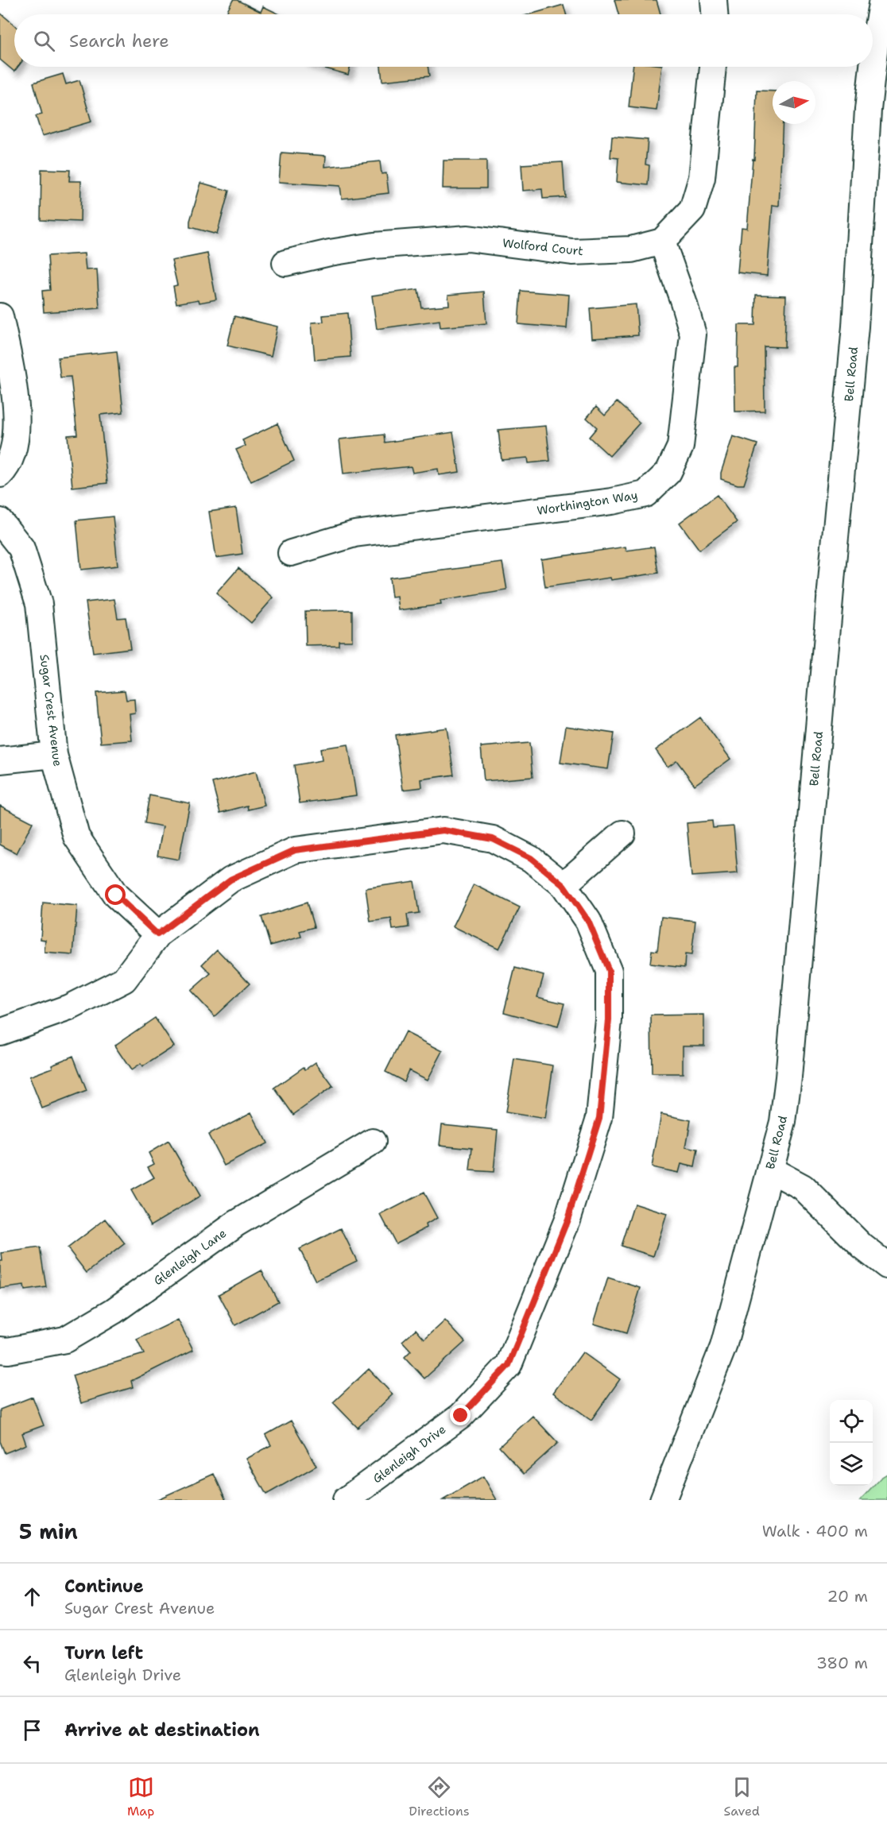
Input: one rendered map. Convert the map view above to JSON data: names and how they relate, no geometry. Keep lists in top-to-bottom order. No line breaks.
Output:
{"streets":{"street":["Wolford Court","Bell Road","Worthington Way","Sugar Crest Avenue","Glenleigh Lane","Glenleigh Drive"]},"crossings":[["Wolford Court","Worthington Way"],["Sugar Crest Avenue","Glenleigh Drive"]],"north":"right","page":{"search":"Search here","heading":["5 min","Walk · 400 m"],"list":[["Continue","Sugar Crest Avenue","20 m"],["Turn left","Glenleigh Drive","380 m"],"Arrive at destination"],"nav":["Map","Directions","Saved"]}}
